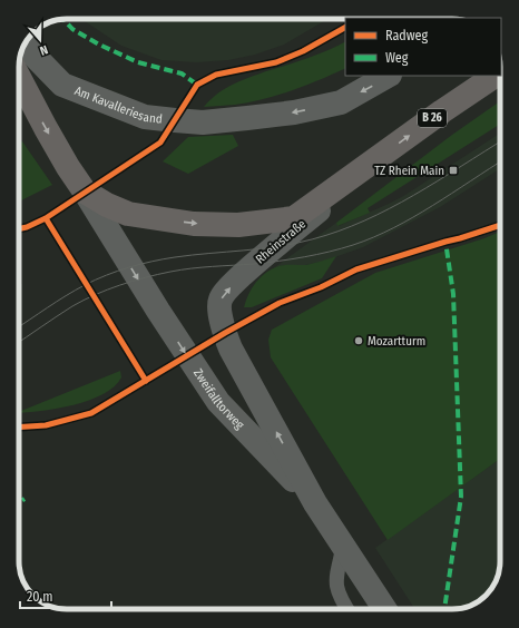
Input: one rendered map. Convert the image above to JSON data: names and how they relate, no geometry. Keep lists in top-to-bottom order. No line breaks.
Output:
{"streets":{"main road":["B 26","Rheinstraße"],"street":["Am Kavalleriesand","Zweifalltorweg"]},"crossings":[["Rheinstraße","Zweifalltorweg"]],"one_way":["Am Kavalleriesand","Rheinstraße"],"places":{"transit":["TZ Rhein Main"],"other":["Mozartturm"]},"legend":["Radweg","Weg"],"scale_bar":"20 m","north":"bottom"}
